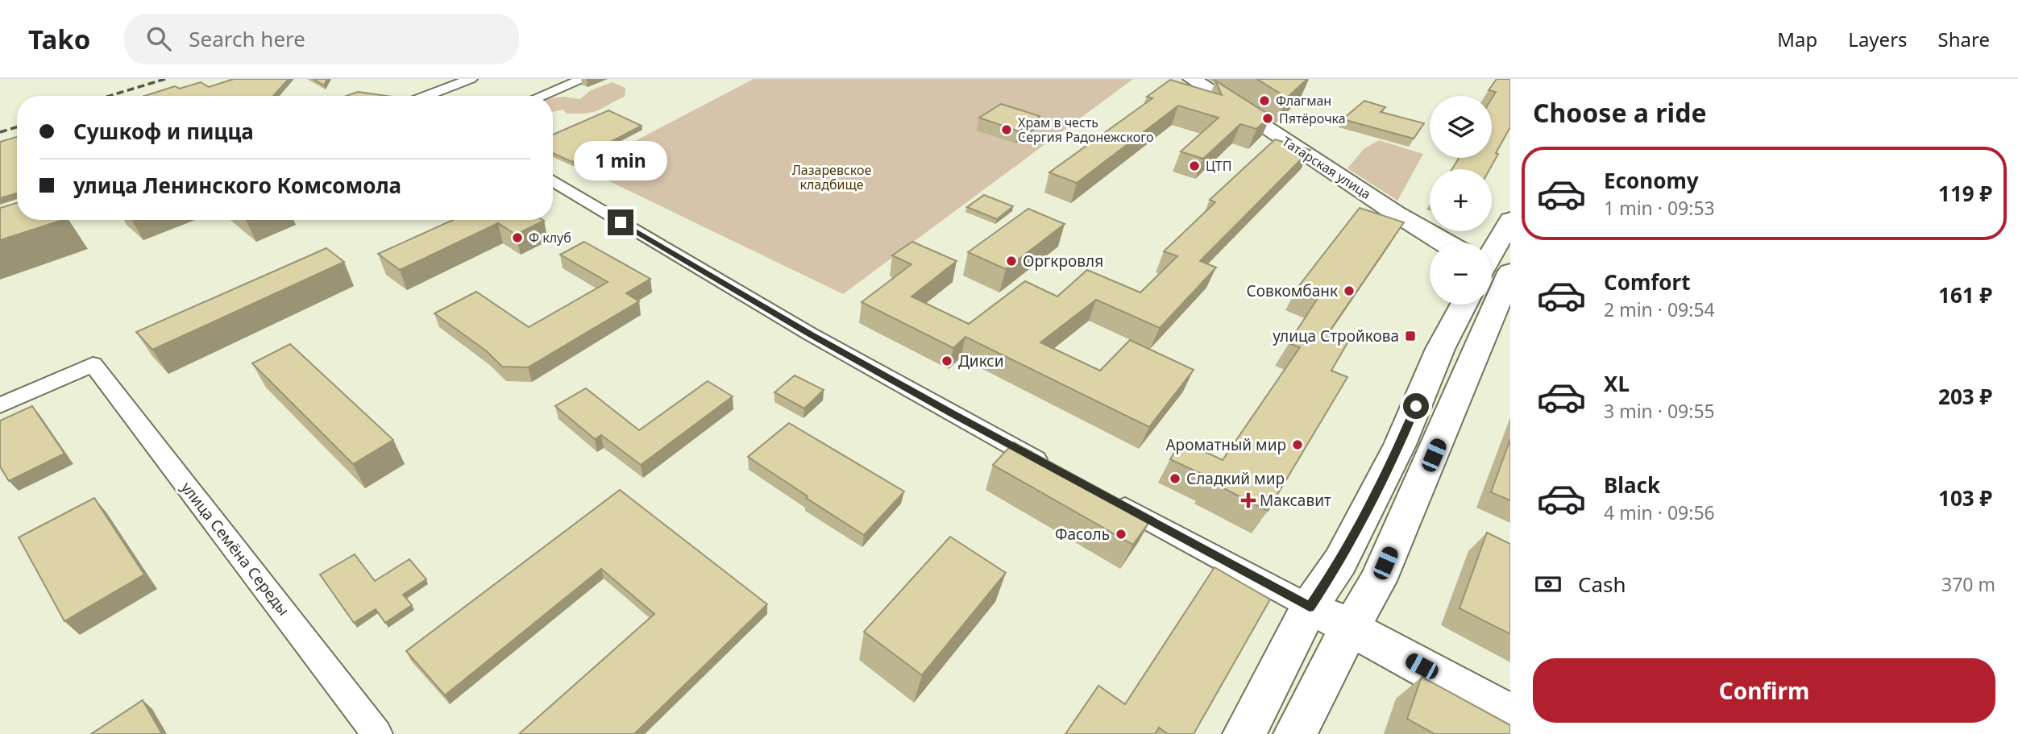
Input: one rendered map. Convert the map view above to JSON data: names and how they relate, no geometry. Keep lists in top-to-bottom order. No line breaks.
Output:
{"streets":{"main road":["Татарская улица"],"street":["улица Семёна Середы"]},"parks":["Лазаревское кладбище"],"places":{"other":["Флагман","Пятёрочка","Храм в честь Сергия Радонежского","ЦТП","Ф клуб","Оргкровля","Совкомбанк","Дикси","Ароматный мир","Сладкий мир","Фасоль"],"transit":["улица Стройкова"],"health":["Максавит"]},"page":{"header":"Tako","search":"Search here","nav":["Map","Layers","Share"],"heading":"Choose a ride","map_buttons":["+","−"],"banner":["Сушкоф и пицца","улица Ленинского Комсомола"],"bubble":"1 min","list":[{"name":"Economy","note":"1 min · 09:53","value":"119 ₽"},{"name":"Comfort","note":"2 min · 09:54","value":"161 ₽"},{"name":"XL","note":"3 min · 09:55","value":"203 ₽"},{"name":"Black","note":"4 min · 09:56","value":"103 ₽"}],"pay":["Cash","370 m"],"buttons":"Confirm"}}
